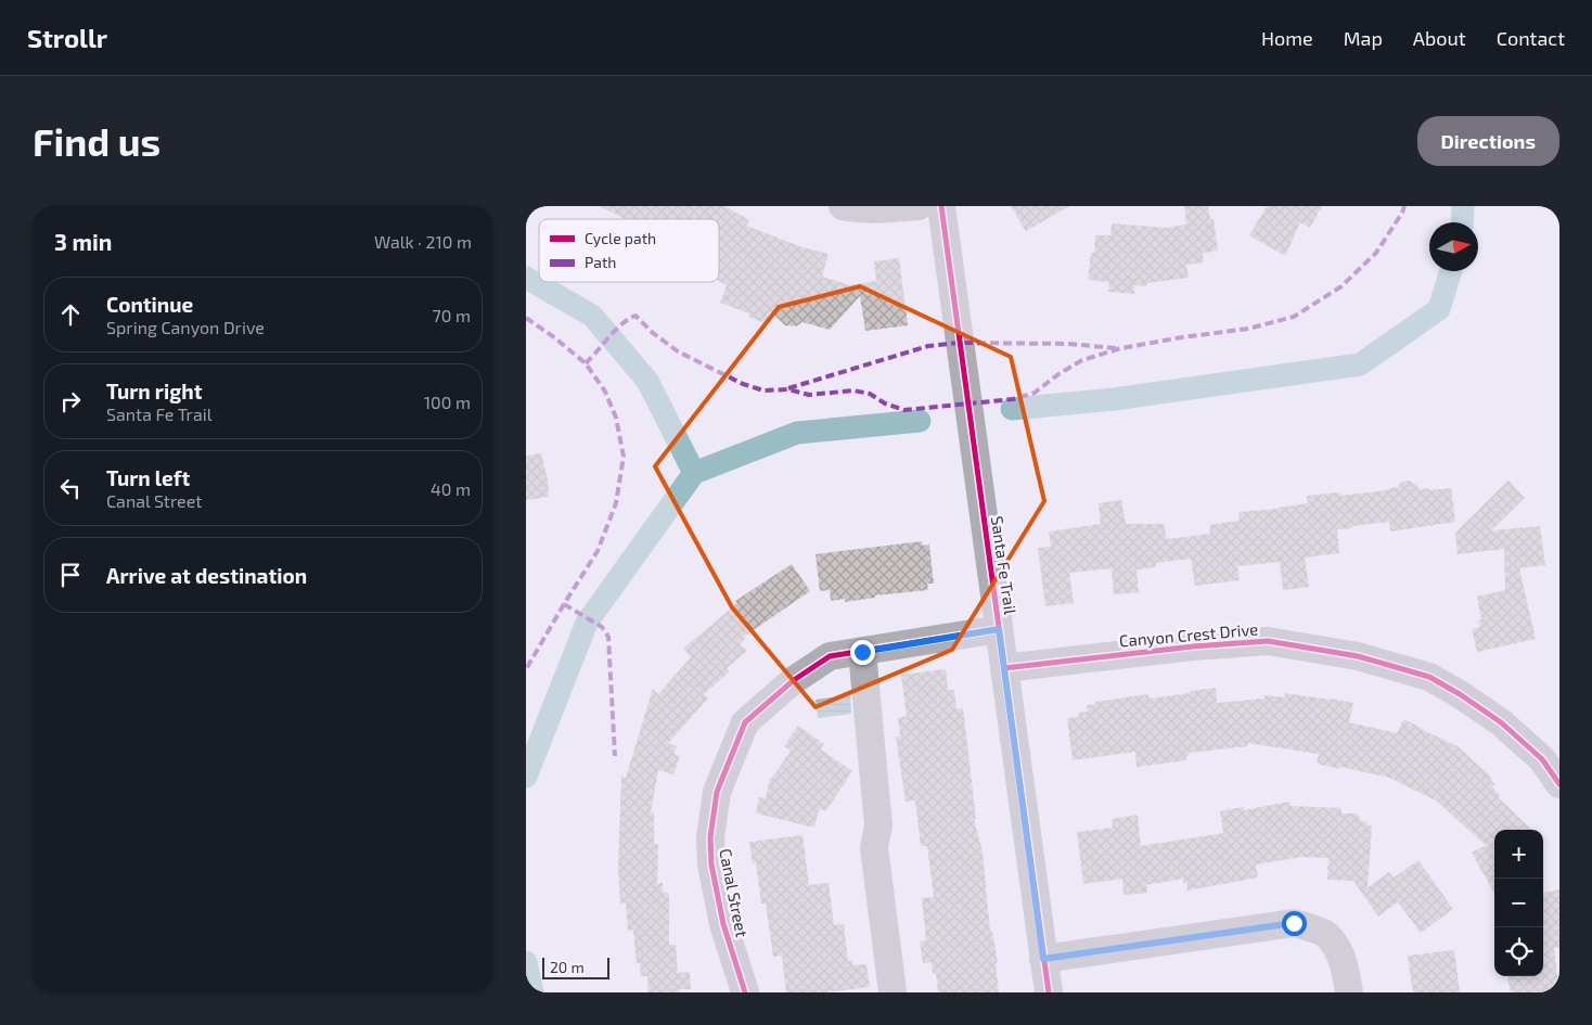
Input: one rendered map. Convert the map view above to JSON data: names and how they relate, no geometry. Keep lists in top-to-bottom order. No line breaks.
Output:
{"streets":{"street":["Santa Fe Trail","Canyon Crest Drive","Canal Street"]},"crossings":[["Santa Fe Trail","Canyon Crest Drive"],["Santa Fe Trail","Canal Street"]],"legend":["Cycle path","Path"],"scale_bar":"20 m","north":"right","page":{"header":"Strollr","nav":["Home","Map","About","Contact"],"buttons":"Directions","title":"Find us","heading":["3 min","Walk · 210 m"],"list":[["Continue","Spring Canyon Drive","70 m"],["Turn right","Santa Fe Trail","100 m"],["Turn left","Canal Street","40 m"],"Arrive at destination"],"map_buttons":["+","−"],"scale":"20 m"}}
